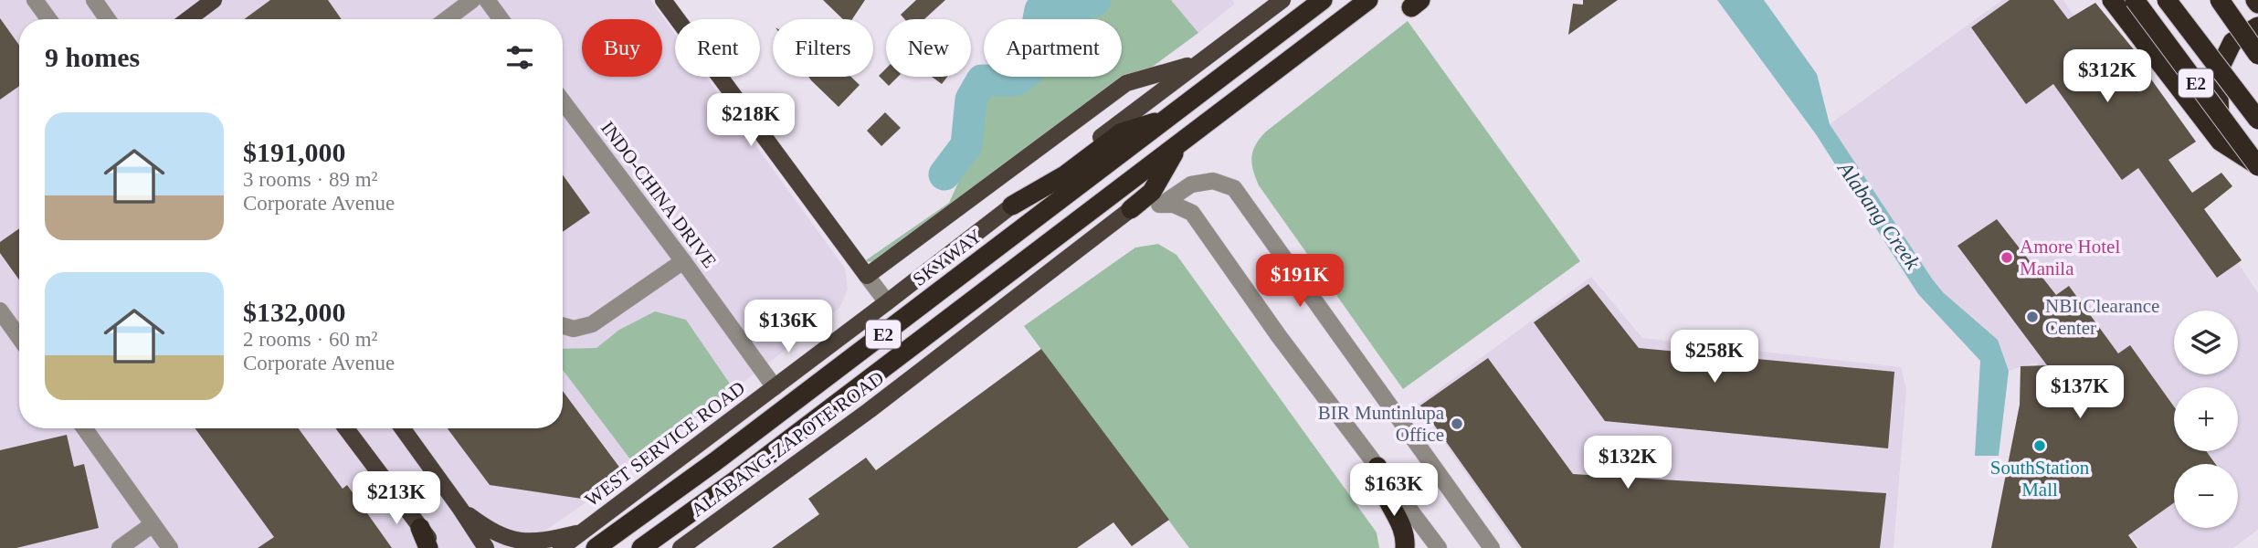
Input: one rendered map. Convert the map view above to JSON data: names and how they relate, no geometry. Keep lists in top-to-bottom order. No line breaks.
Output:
{"streets":{"highway":["E2","SKYWAY"],"main road":["WEST SERVICE ROAD","ALABANG-ZAPOTE ROAD"],"street":["INDO-CHINA DRIVE"]},"crossings":[["E2","ALABANG-ZAPOTE ROAD"],["INDO-CHINA DRIVE","WEST SERVICE ROAD"]],"water":["Alabang Creek"],"places":["Amore Hotel Manila","NBI Clearance Center","BIR Muntinlupa Office","SouthStation Mall"],"page":{"chip":["Buy","Rent","Filters","New","Apartment"],"heading":"9 homes","price":["$312K","$218K","$191K","$136K","$258K","$137K","$132K","$163K","$213K"],"list":[{"name":"$191,000","note":"3 rooms · 89 m² · Corporate Avenue"},{"name":"$132,000","note":"2 rooms · 60 m² · Corporate Avenue"}],"map_buttons":["+","−"]}}
